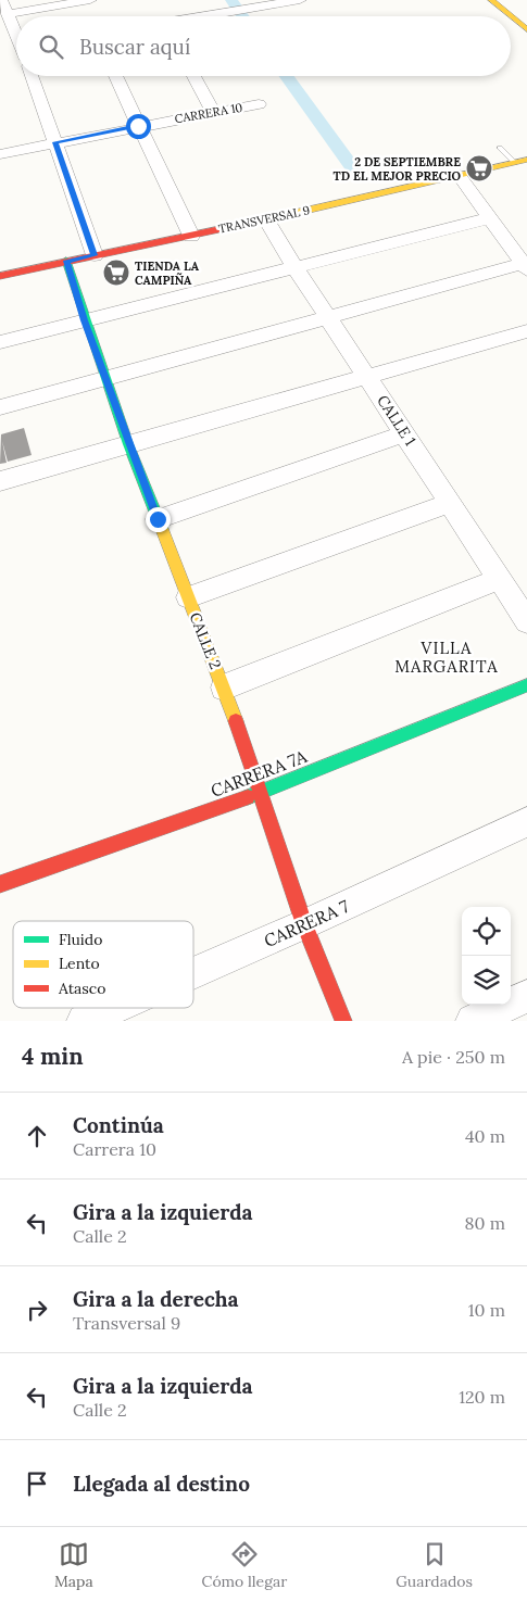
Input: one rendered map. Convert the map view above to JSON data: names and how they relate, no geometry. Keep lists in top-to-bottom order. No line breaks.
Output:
{"streets":{"street":["CARRERA 10","TRANSVERSAL 9","CALLE 1","CALLE 2","CARRERA 7A","CARRERA 7"]},"crossings":[["TRANSVERSAL 9","CALLE 1"],["TRANSVERSAL 9","CALLE 2"],["CALLE 2","CARRERA 7A"],["CALLE 2","CARRERA 7"]],"districts":["VILLA MARGARITA"],"places":{"supermarket":["2 DE SEPTIEMBRE TD EL MEJOR PRECIO","TIENDA LA CAMPIÑA"]},"legend":["Fluido","Lento","Atasco"],"page":{"search":"Buscar aquí","heading":["4 min","A pie · 250 m"],"list":[["Continúa","Carrera 10","40 m"],["Gira a la izquierda","Calle 2","80 m"],["Gira a la derecha","Transversal 9","10 m"],["Gira a la izquierda","Calle 2","120 m"],"Llegada al destino"],"nav":["Mapa","Cómo llegar","Guardados"]}}
